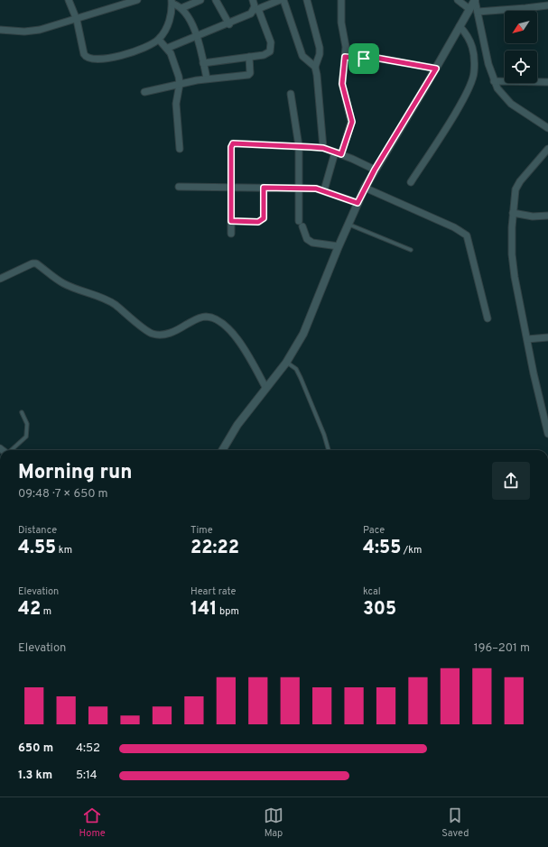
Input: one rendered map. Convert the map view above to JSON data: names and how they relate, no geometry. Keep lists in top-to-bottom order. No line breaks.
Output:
{"north":"bottom left","page":{"heading":["Morning run","09:48 · 7 × 650 m"],"stats":[["Distance","4.55 km"],["Time","22:22"],["Pace","4:55 /km"],["Elevation","42 m"],["Heart rate","141 bpm"],["kcal","305"]],"chart":["Elevation","196–201 m"],"list":[{"name":"650 m","note":"4:52"},{"name":"1.3 km","note":"5:14"}],"tabs":["Home","Map","Saved"]}}
